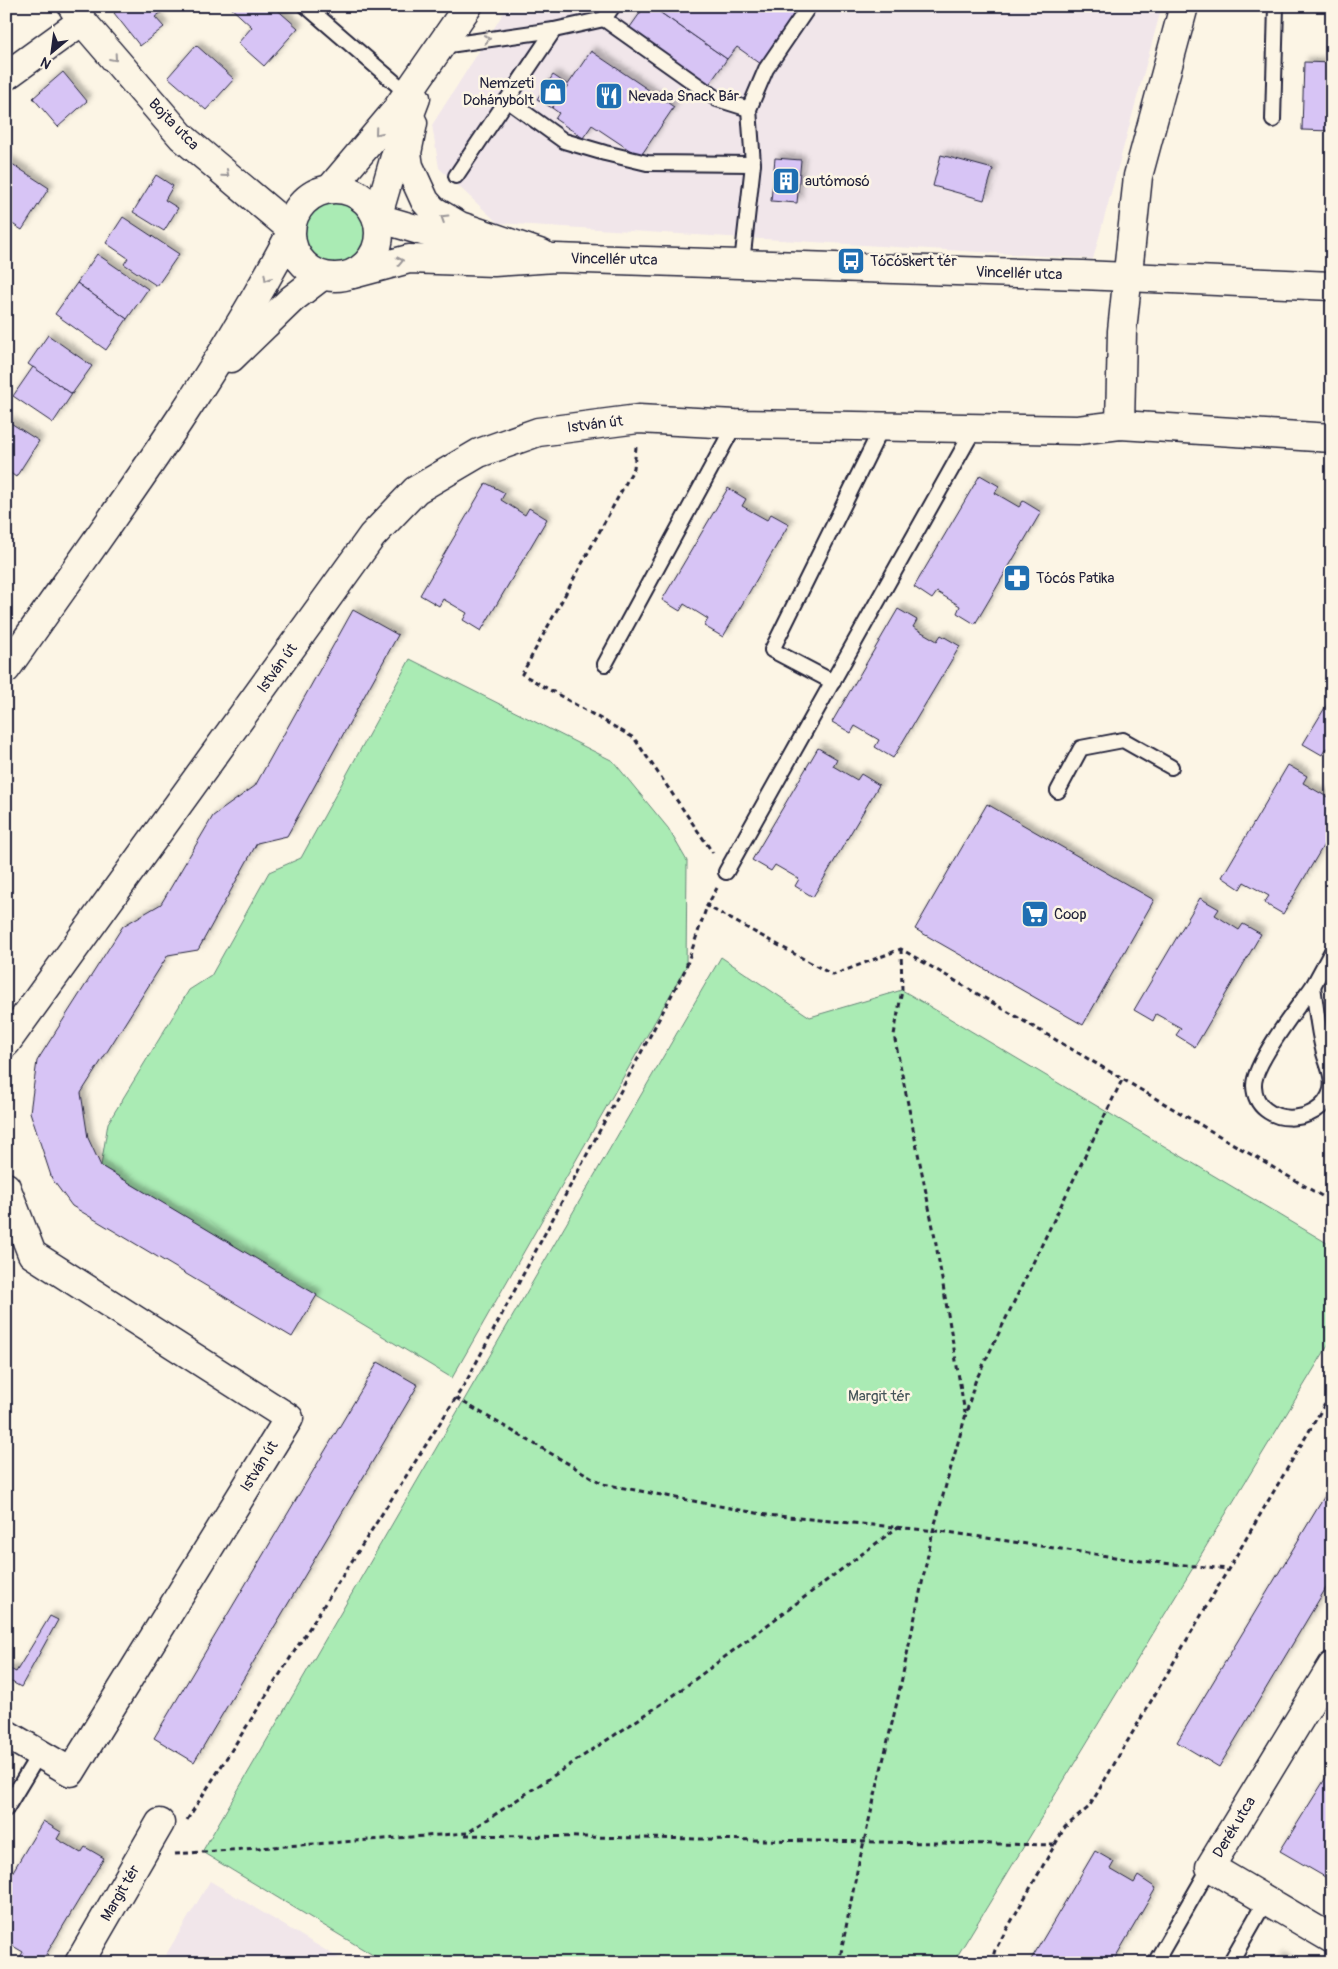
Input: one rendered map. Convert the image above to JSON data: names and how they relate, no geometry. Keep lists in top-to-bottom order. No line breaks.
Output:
{"streets":{"street":["Bojta utca","Vincellér utca","István út","Derék utca","Margit tér"]},"crossings":[["Bojta utca","Vincellér utca"]],"one_way":["Bojta utca"],"parks":["Margit tér"],"places":{"shop":["Nemzeti Dohánybolt"],"restaurant":["Nevada Snack Bár"],"building":["autómosó"],"bus stop":["Tócóskert tér"],"pharmacy":["Tócós Patika"],"supermarket":["Coop"]},"north":"bottom left"}
